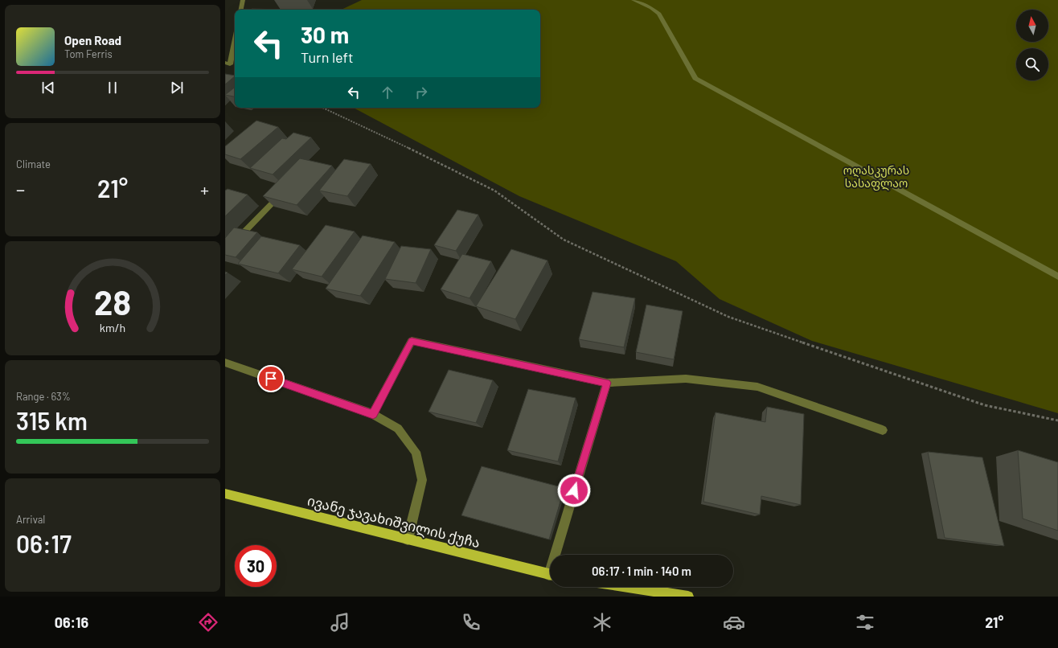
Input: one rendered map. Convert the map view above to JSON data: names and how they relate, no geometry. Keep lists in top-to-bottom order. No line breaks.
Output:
{"streets":{"main road":["ივანე ჯავახიშვილის ქუჩა"]},"parks":["ოღასკურას სასაფლაო"],"north":"top","page":{"turn":["30 m","Turn left"],"song":["Open Road","Tom Ferris"],"tile":["Climate",["Range · 63%","315 km"],["Arrival","06:17"]],"heat":["−","21°","+"],"limit":"30","trip":"06:17 · 1 min · 140 m","tabs":["06:16","21°"],"gauge":["28","km/h"]}}
